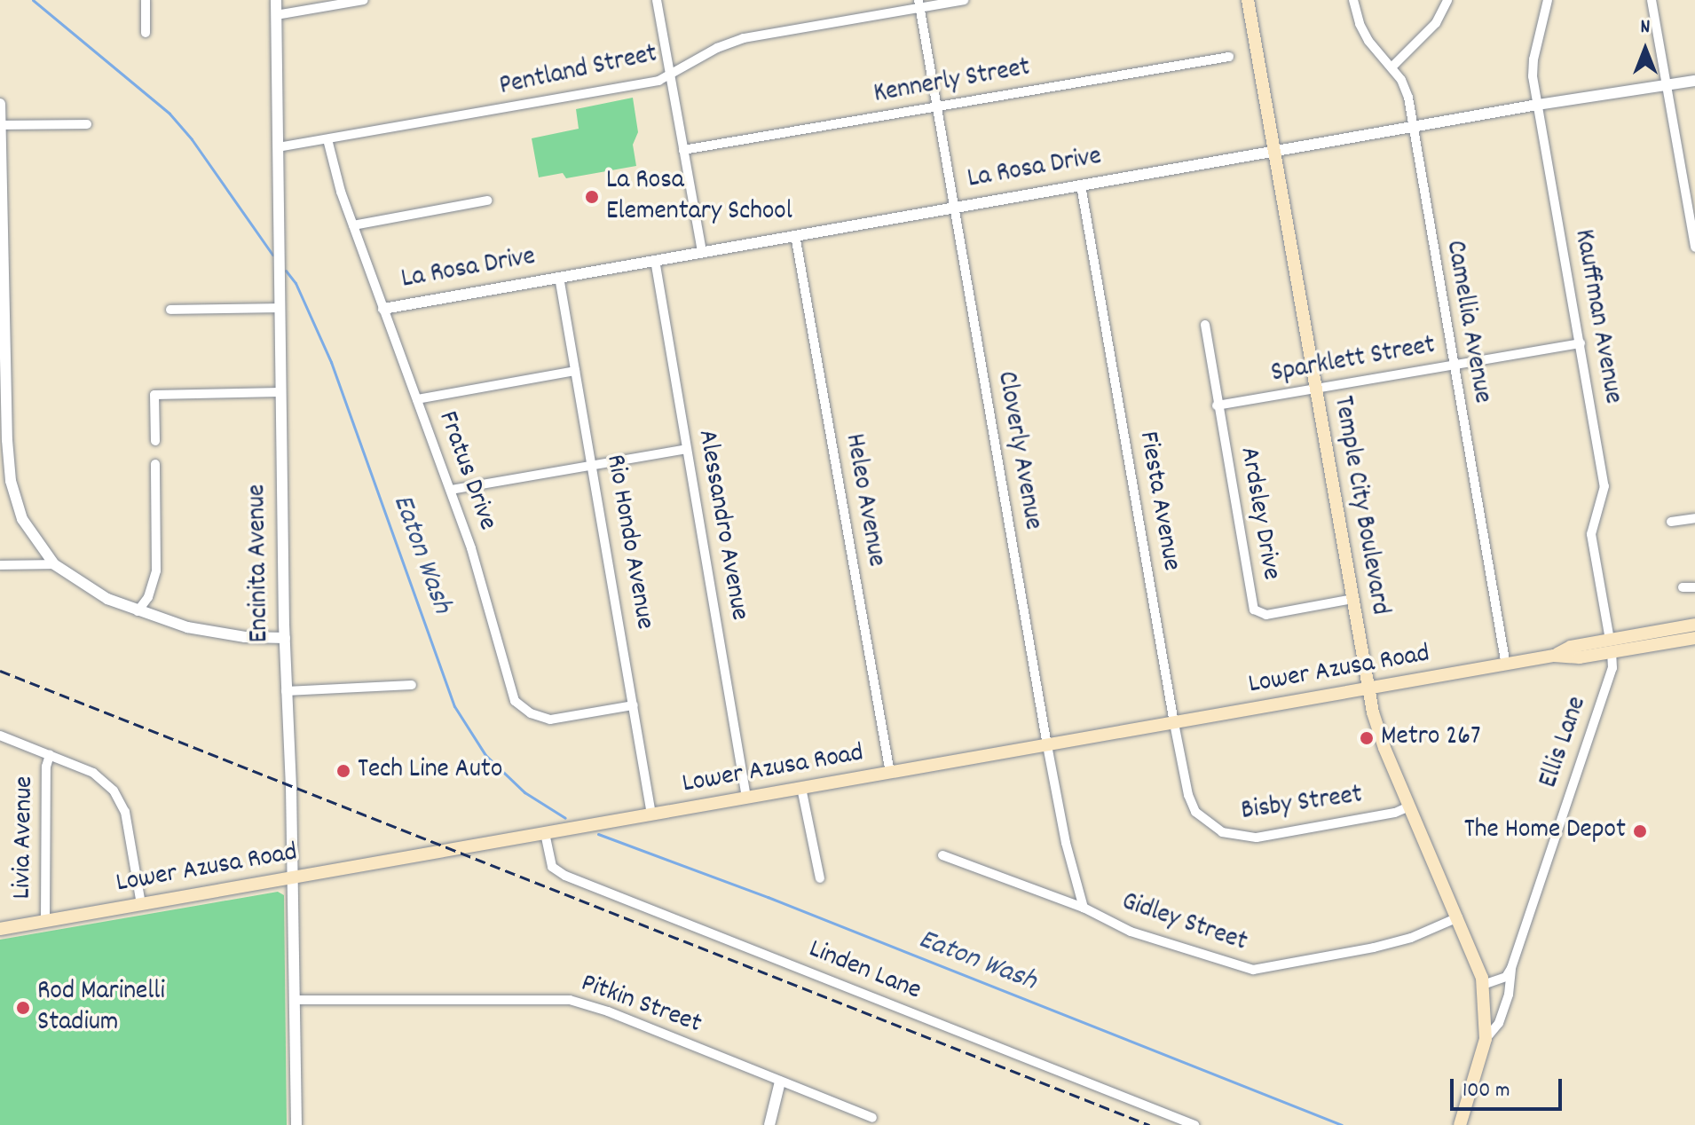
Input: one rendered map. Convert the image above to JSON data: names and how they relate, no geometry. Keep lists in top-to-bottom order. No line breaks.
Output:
{"streets":{"main road":["Temple City Boulevard","Lower Azusa Road"],"street":["Pentland Street","Kennerly Street","La Rosa Drive","Kauffman Avenue","Camellia Avenue","Sparklett Street","Cloverly Avenue","Fratus Drive","Heleo Avenue","Fiesta Avenue","Ardsley Drive","Alessandro Avenue","Rio Hondo Avenue","Encinita Avenue","Ellis Lane","Bisby Street","Livia Avenue","Gidley Street","Linden Lane","Pitkin Street"]},"crossings":[["Pentland Street","Cloverly Avenue"],["Pentland Street","Fratus Drive"],["Pentland Street","Encinita Avenue"],["Kennerly Street","Cloverly Avenue"],["La Rosa Drive","Kauffman Avenue"],["La Rosa Drive","Camellia Avenue"],["La Rosa Drive","Cloverly Avenue"],["La Rosa Drive","Fratus Drive"],["La Rosa Drive","Heleo Avenue"],["La Rosa Drive","Fiesta Avenue"],["La Rosa Drive","Temple City Boulevard"],["La Rosa Drive","Alessandro Avenue"],["La Rosa Drive","Rio Hondo Avenue"],["Kauffman Avenue","Sparklett Street"],["Kauffman Avenue","Lower Azusa Road"],["Kauffman Avenue","Ellis Lane"],["Camellia Avenue","Sparklett Street"],["Camellia Avenue","Lower Azusa Road"],["Sparklett Street","Temple City Boulevard"],["Sparklett Street","Ardsley Drive"],["Cloverly Avenue","Lower Azusa Road"],["Cloverly Avenue","Gidley Street"],["Fratus Drive","Rio Hondo Avenue"],["Heleo Avenue","Lower Azusa Road"],["Fiesta Avenue","Lower Azusa Road"],["Fiesta Avenue","Bisby Street"],["Temple City Boulevard","Ardsley Drive"],["Temple City Boulevard","Lower Azusa Road"],["Temple City Boulevard","Ellis Lane"],["Temple City Boulevard","Bisby Street"],["Temple City Boulevard","Gidley Street"],["Alessandro Avenue","Lower Azusa Road"],["Rio Hondo Avenue","Lower Azusa Road"],["Encinita Avenue","Lower Azusa Road"],["Encinita Avenue","Pitkin Street"],["Lower Azusa Road","Ellis Lane"],["Lower Azusa Road","Livia Avenue"],["Lower Azusa Road","Linden Lane"]],"water":["Eaton Wash"],"places":["La Rosa Elementary School","Metro 267","Tech Line Auto","The Home Depot","Rod Marinelli Stadium"],"scale_bar":"100 m","north":"top"}
